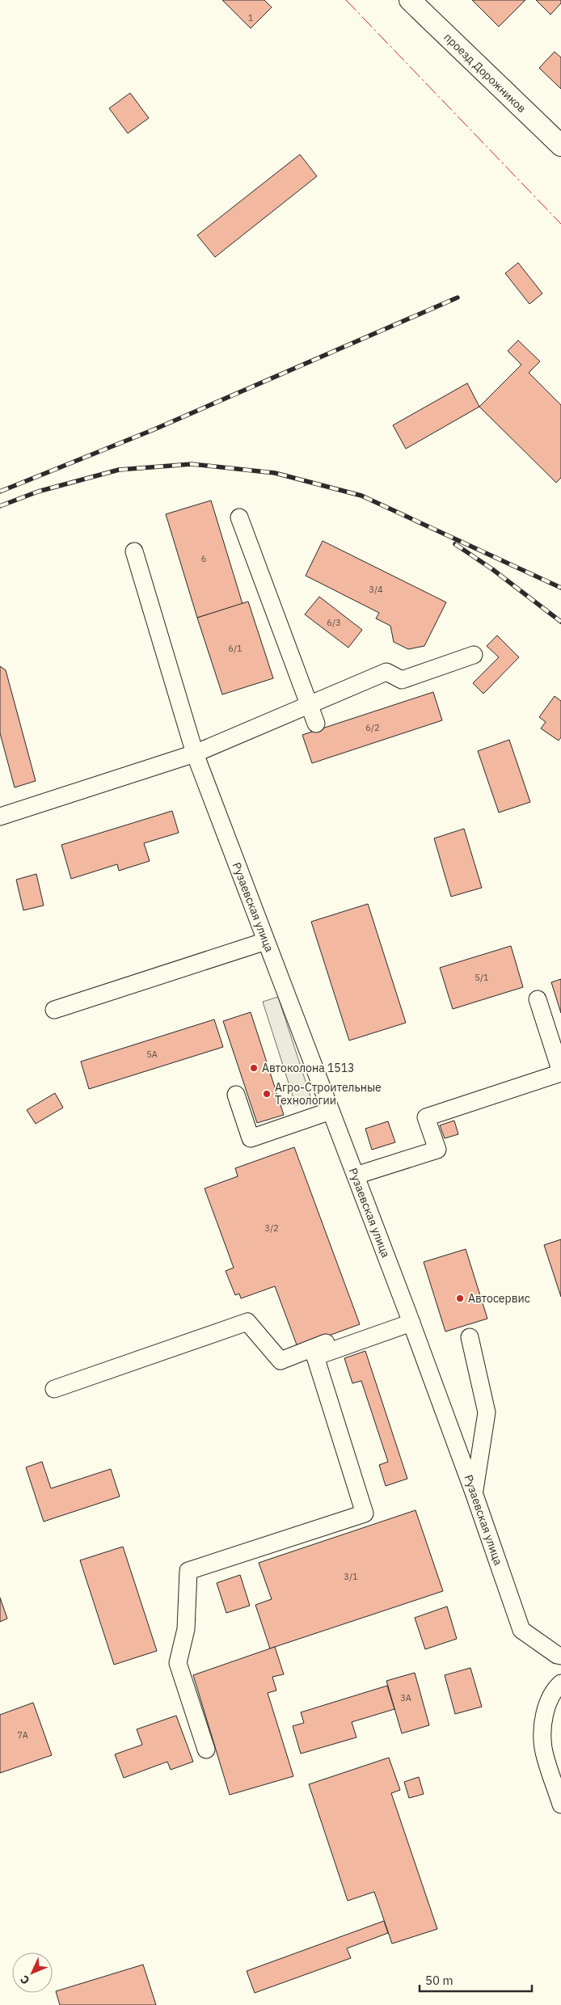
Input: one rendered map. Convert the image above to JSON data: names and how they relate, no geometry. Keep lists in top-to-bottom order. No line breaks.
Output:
{"streets":{"main road":["проезд Дорожников"],"street":["Рузаевская улица"]},"places":["Автоколона 1513","Агро-Строительные Технологии","Автосервис"],"house_numbers":["1","6","3/4","6/3","6/1","6/2","5/1","5А","3/2","3/1","3А","7А"],"scale_bar":"50 m","north":"bottom left"}
